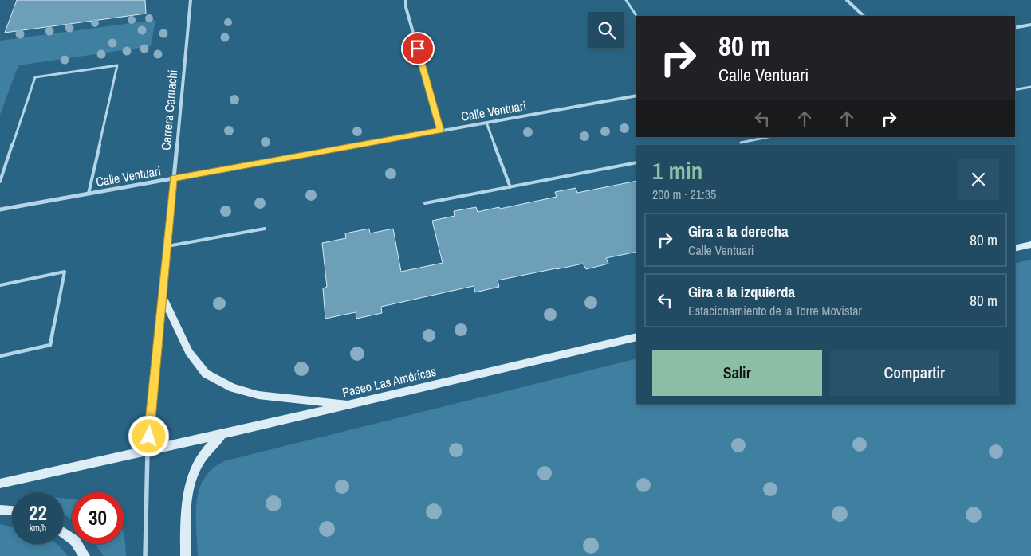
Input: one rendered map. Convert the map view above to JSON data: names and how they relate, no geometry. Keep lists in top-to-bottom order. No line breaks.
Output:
{"streets":{"main road":["Paseo Las Américas"],"street":["Carrera Caruachi","Calle Ventuari"]},"crossings":[["Carrera Caruachi","Calle Ventuari"],["Carrera Caruachi","Paseo Las Américas"]],"page":{"turn":["80 m","Calle Ventuari"],"heading":["1 min","200 m · 21:35"],"list":[{"name":"Gira a la derecha","note":"Calle Ventuari","value":"80 m"},{"name":"Gira a la izquierda","note":"Estacionamiento de la Torre Movistar","value":"80 m"}],"buttons":["Salir","Compartir"],"speed":"22 km/h","limit":"30"}}
